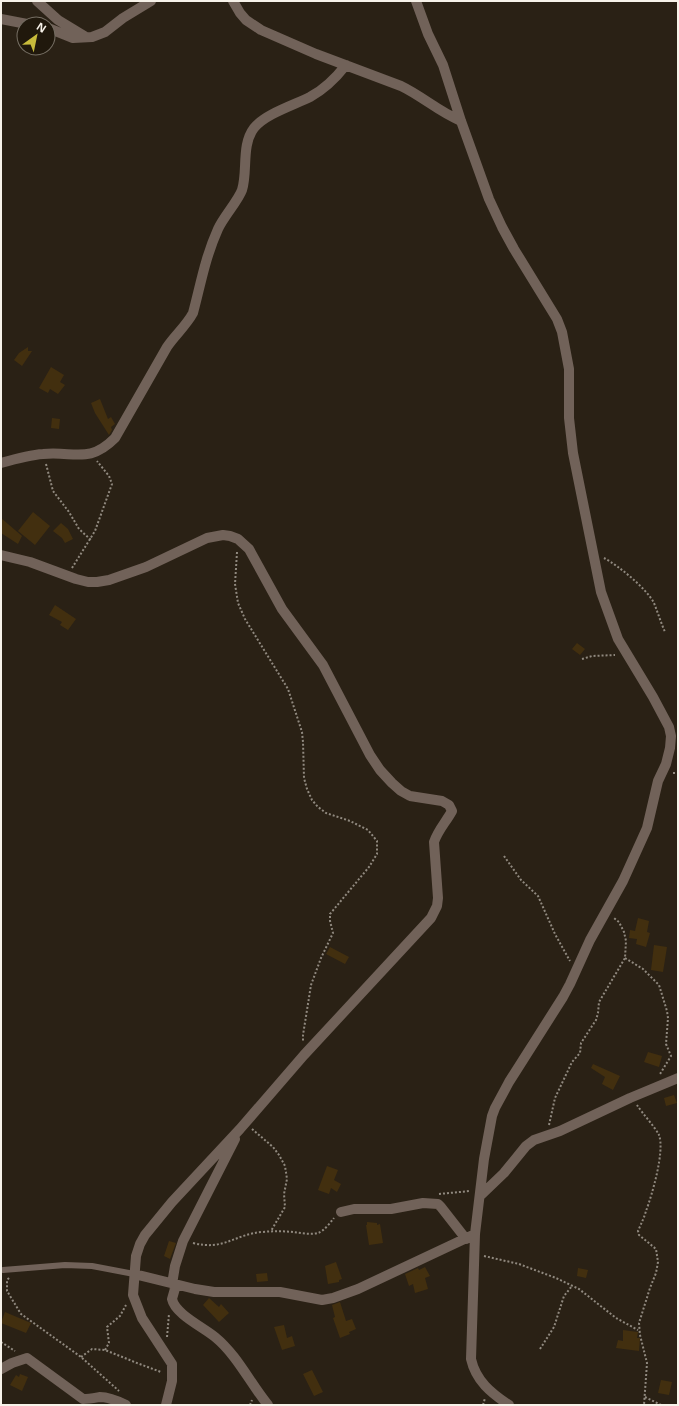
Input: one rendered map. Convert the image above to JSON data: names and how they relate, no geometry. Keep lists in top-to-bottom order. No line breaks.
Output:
{"north":"top right"}
